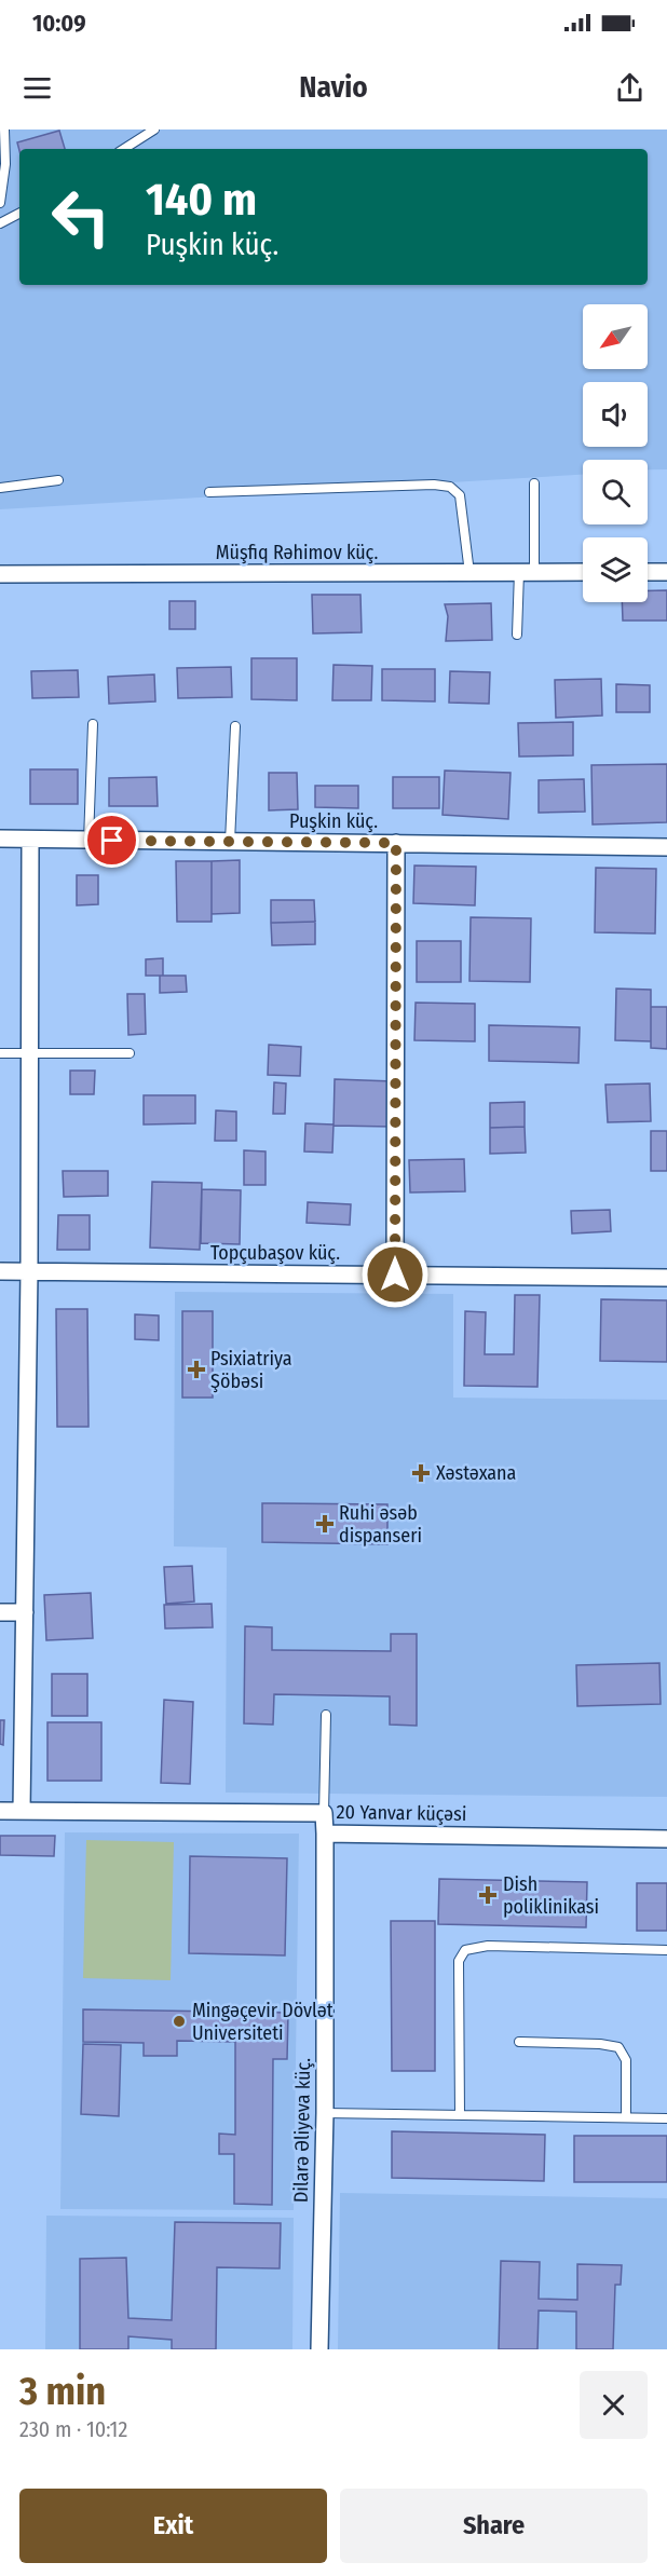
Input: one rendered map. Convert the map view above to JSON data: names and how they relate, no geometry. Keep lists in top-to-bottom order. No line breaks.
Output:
{"streets":{"street":["Müşfiq Rəhimov küç.","Puşkin küç.","Topçubaşov küç.","20 Yanvar küçəsi","Dilarə Əliyeva küç."]},"crossings":[["20 Yanvar küçəsi","Dilarə Əliyeva küç."]],"places":{"health":["Psixiatriya Şöbəsi","Xəstəxana","Ruhi əsəb dispanseri","Dish poliklinikasi"],"other":["Mingəçevir Dövlət Universiteti"]},"north":"bottom left","page":{"status":"10:09","header":"Navio","turn":["140 m","Puşkin küç."],"heading":["3 min","230 m · 10:12"],"buttons":["Exit","Share"]}}
